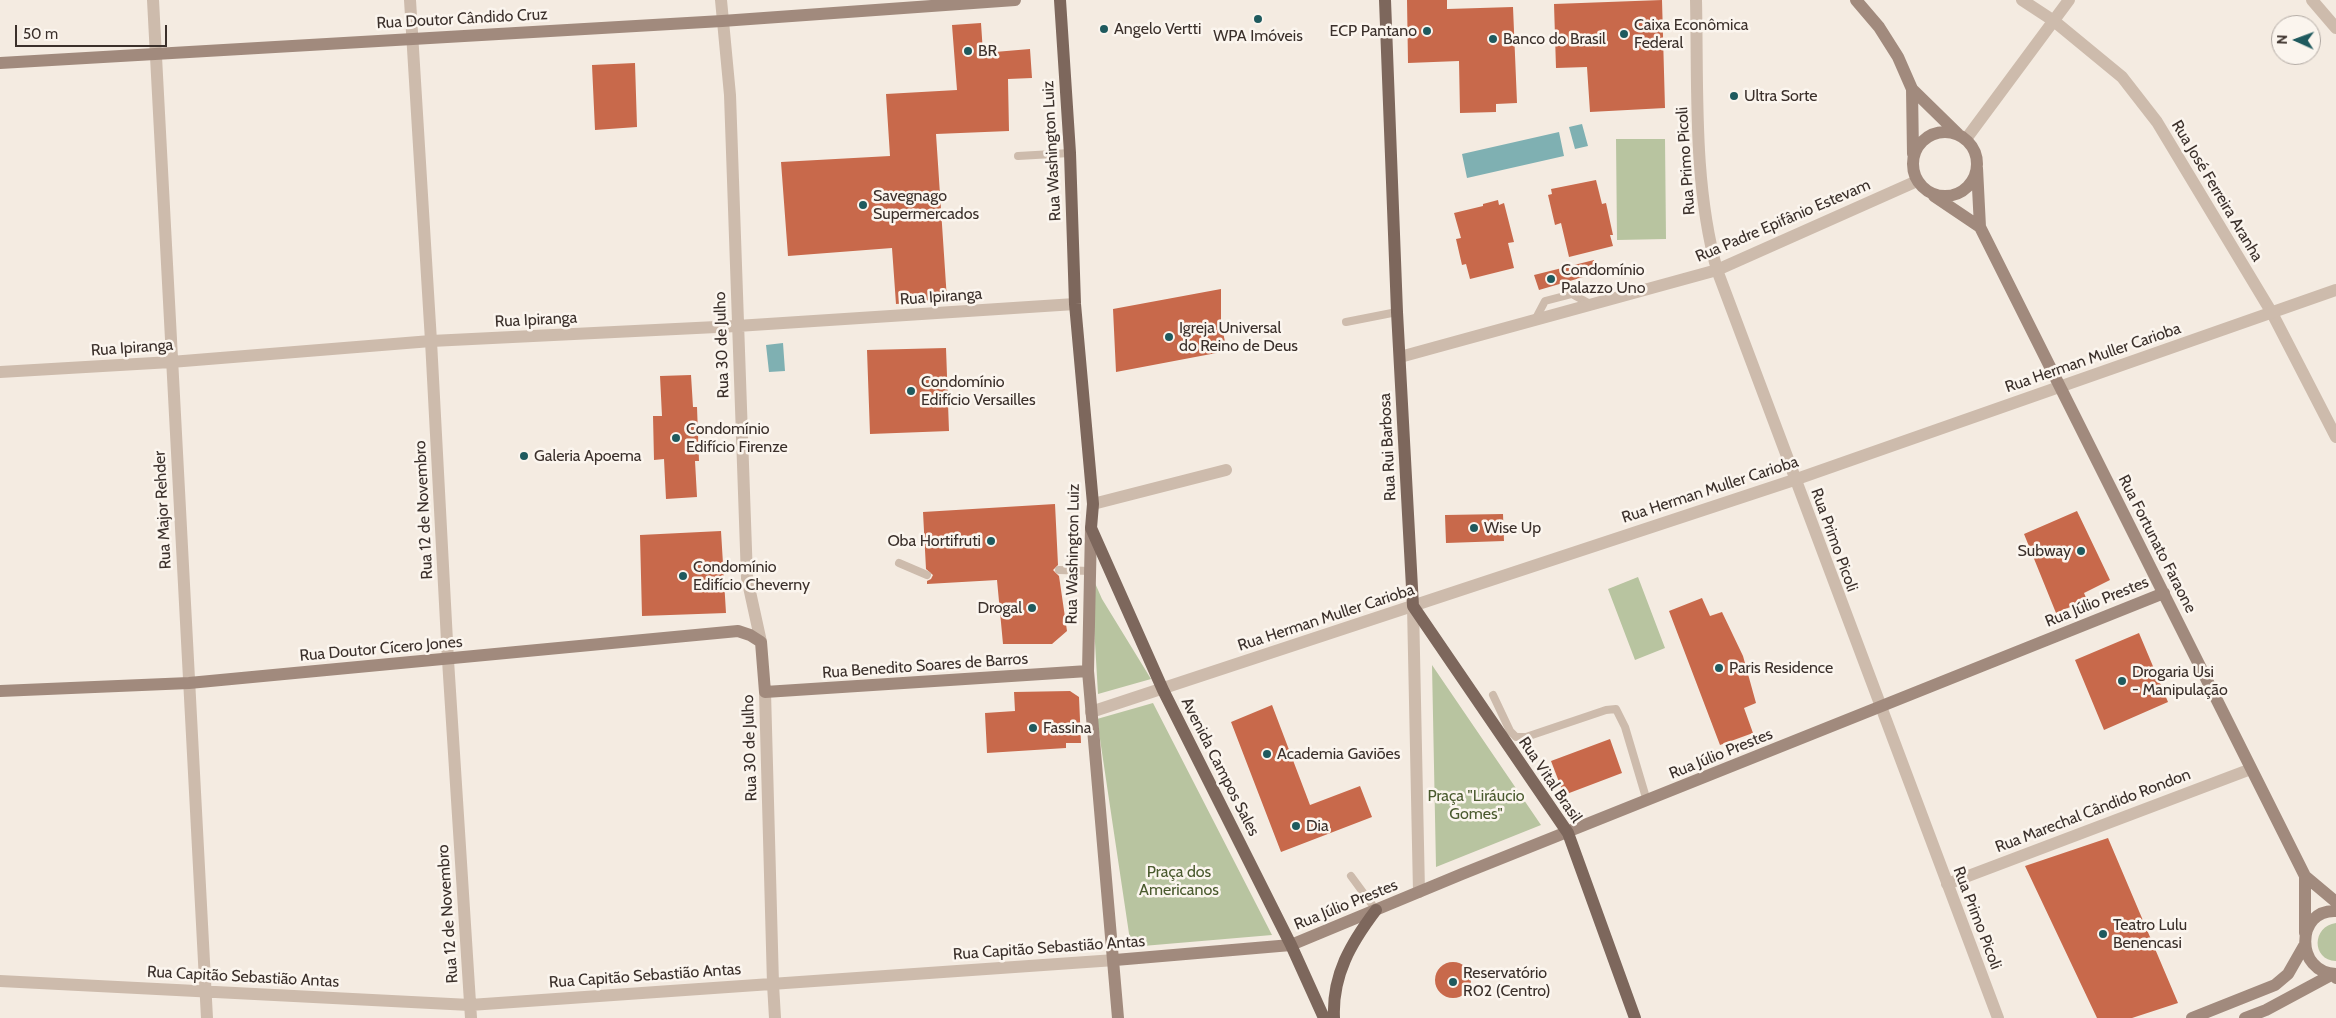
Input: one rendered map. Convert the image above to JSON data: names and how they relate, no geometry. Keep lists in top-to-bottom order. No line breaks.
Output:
{"streets":{"main road":["Rua Doutor Cândido Cruz","Rua Washington Luiz","Rua 30 de Julho","Rua Rui Barbosa","Rua Fortunato Faraone","Rua Júlio Prestes","Rua Doutor Cícero Jones","Rua Benedito Soares de Barros","Avenida Campos Sales","Rua Vital Brasil","Rua Capitão Sebastião Antas"],"street":["Rua Primo Picoli","Rua José Ferreira Aranha","Rua Padre Epifânio Estevam","Rua Ipiranga","Rua Herman Muller Carioba","Rua Major Rehder","Rua 12 de Novembro","Rua Marechal Cândido Rondon"]},"crossings":[["Rua Doutor Cândido Cruz","Rua 30 de Julho"],["Rua Doutor Cândido Cruz","Rua Major Rehder"],["Rua Doutor Cândido Cruz","Rua 12 de Novembro"],["Rua Washington Luiz","Rua Ipiranga"],["Rua Washington Luiz","Rua Herman Muller Carioba"],["Rua Washington Luiz","Rua Benedito Soares de Barros"],["Rua Washington Luiz","Avenida Campos Sales"],["Rua Washington Luiz","Rua Capitão Sebastião Antas"],["Rua Primo Picoli","Rua Padre Epifânio Estevam"],["Rua Primo Picoli","Rua Herman Muller Carioba"],["Rua Primo Picoli","Rua Júlio Prestes"],["Rua Primo Picoli","Rua Marechal Cândido Rondon"],["Rua José Ferreira Aranha","Rua Herman Muller Carioba"],["Rua Padre Epifânio Estevam","Rua Rui Barbosa"],["Rua Ipiranga","Rua 30 de Julho"],["Rua Ipiranga","Rua Major Rehder"],["Rua Ipiranga","Rua 12 de Novembro"],["Rua 30 de Julho","Rua Doutor Cícero Jones"],["Rua 30 de Julho","Rua Benedito Soares de Barros"],["Rua 30 de Julho","Rua Capitão Sebastião Antas"],["Rua Herman Muller Carioba","Rua Rui Barbosa"],["Rua Herman Muller Carioba","Rua Fortunato Faraone"],["Rua Herman Muller Carioba","Avenida Campos Sales"],["Rua Herman Muller Carioba","Rua Vital Brasil"],["Rua Rui Barbosa","Rua Júlio Prestes"],["Rua Rui Barbosa","Rua Vital Brasil"],["Rua Major Rehder","Rua Doutor Cícero Jones"],["Rua Major Rehder","Rua Capitão Sebastião Antas"],["Rua 12 de Novembro","Rua Doutor Cícero Jones"],["Rua 12 de Novembro","Rua Capitão Sebastião Antas"],["Rua Fortunato Faraone","Rua Júlio Prestes"],["Rua Fortunato Faraone","Rua Marechal Cândido Rondon"],["Rua Júlio Prestes","Avenida Campos Sales"],["Rua Júlio Prestes","Rua Vital Brasil"],["Rua Júlio Prestes","Rua Capitão Sebastião Antas"],["Avenida Campos Sales","Rua Capitão Sebastião Antas"]],"parks":["Praça \"Liráucio Gomes\"","Praça dos Americanos"],"places":["WPA Imóveis","Angelo Vertti","ECP Pantano","Caixa Econômica Federal","Banco do Brasil","BR","Ultra Sorte","Savegnago Supermercados","Condomínio Palazzo Uno","Igreja Universal do Reino de Deus","Condomínio Edifício Versailles","Condomínio Edifício Firenze","Galeria Apoema","Wise Up","Oba Hortifruti","Subway","Condomínio Edifício Cheverny","Drogal","Paris Residence","Drogaria Usi - Manipulação","Fassina","Academia Gaviões","Dia","Teatro Lulu Benencasi","Reservatório R02 (Centro)"],"scale_bar":"50 m","north":"left"}
